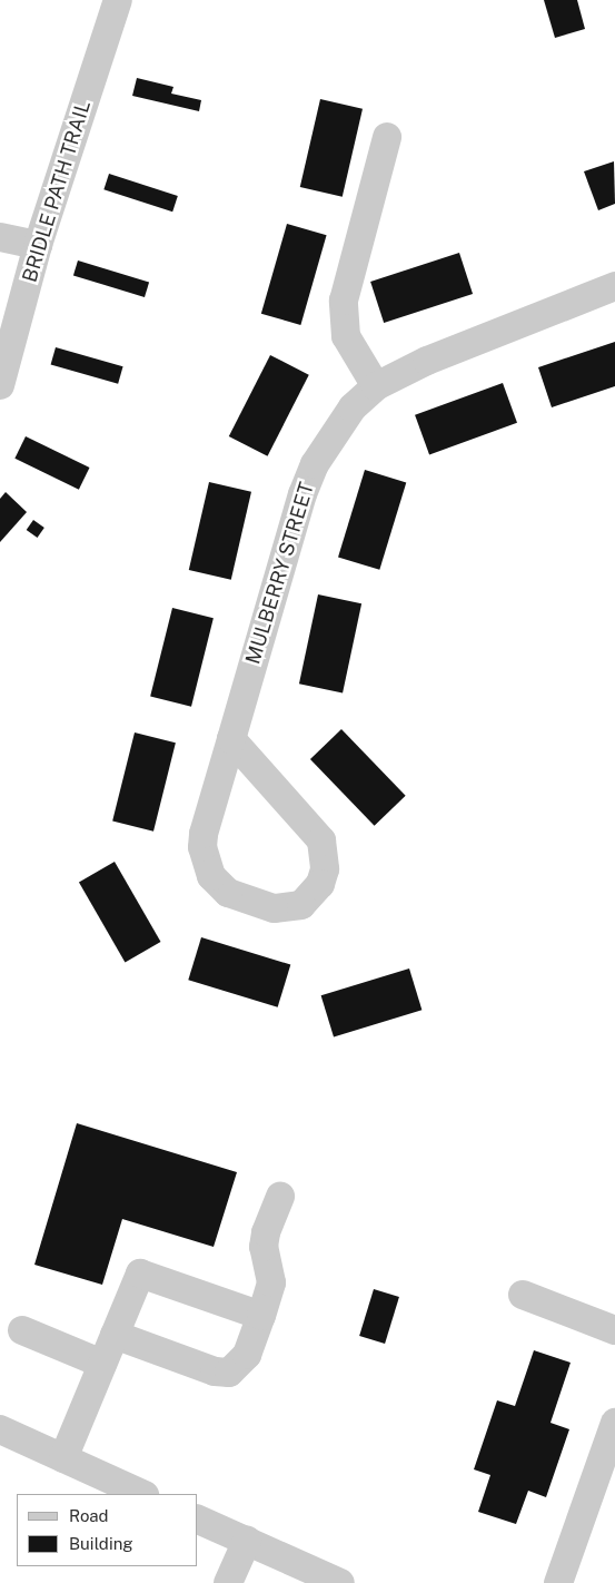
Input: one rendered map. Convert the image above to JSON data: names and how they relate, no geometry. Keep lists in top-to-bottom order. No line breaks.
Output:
{"streets":{"street":["BRIDLE PATH TRAIL","MULBERRY STREET"]},"legend":["Road","Building"]}
